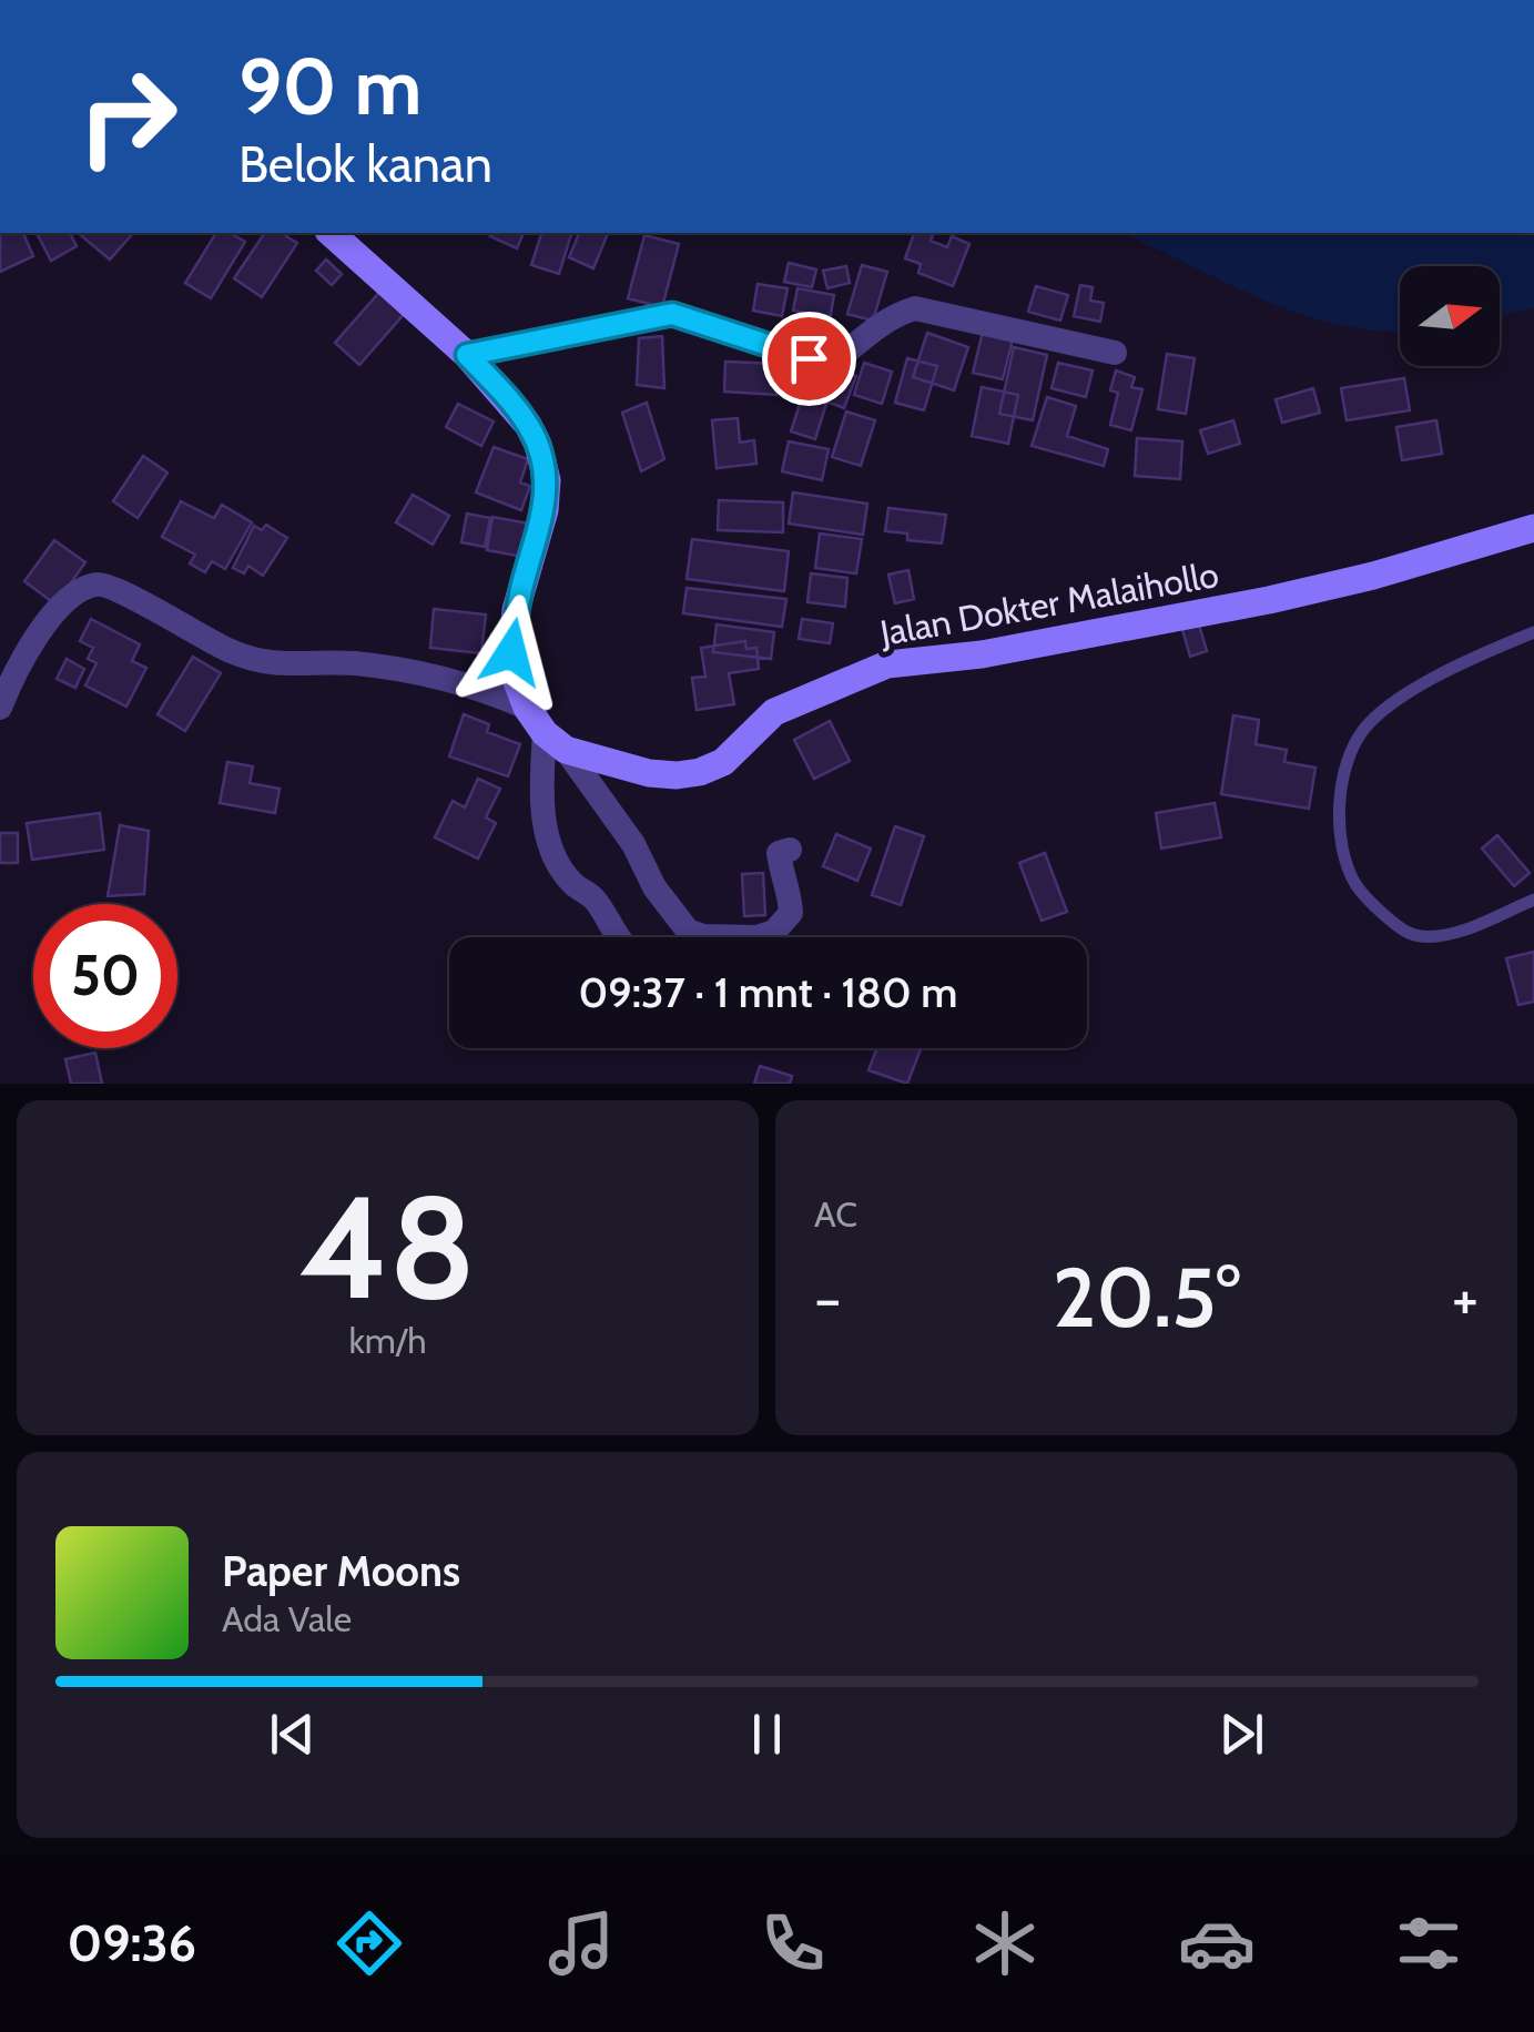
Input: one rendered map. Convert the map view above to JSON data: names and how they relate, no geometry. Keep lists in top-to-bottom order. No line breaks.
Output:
{"streets":{"main road":["Jalan Dokter Malaihollo"]},"north":"right","page":{"turn":["90 m","Belok kanan"],"limit":"50","trip":"09:37 · 1 mnt · 180 m","tile":[["48","km/h"],"AC"],"heat":["−","20.5°","+"],"song":["Paper Moons","Ada Vale"],"tabs":"09:36"}}
